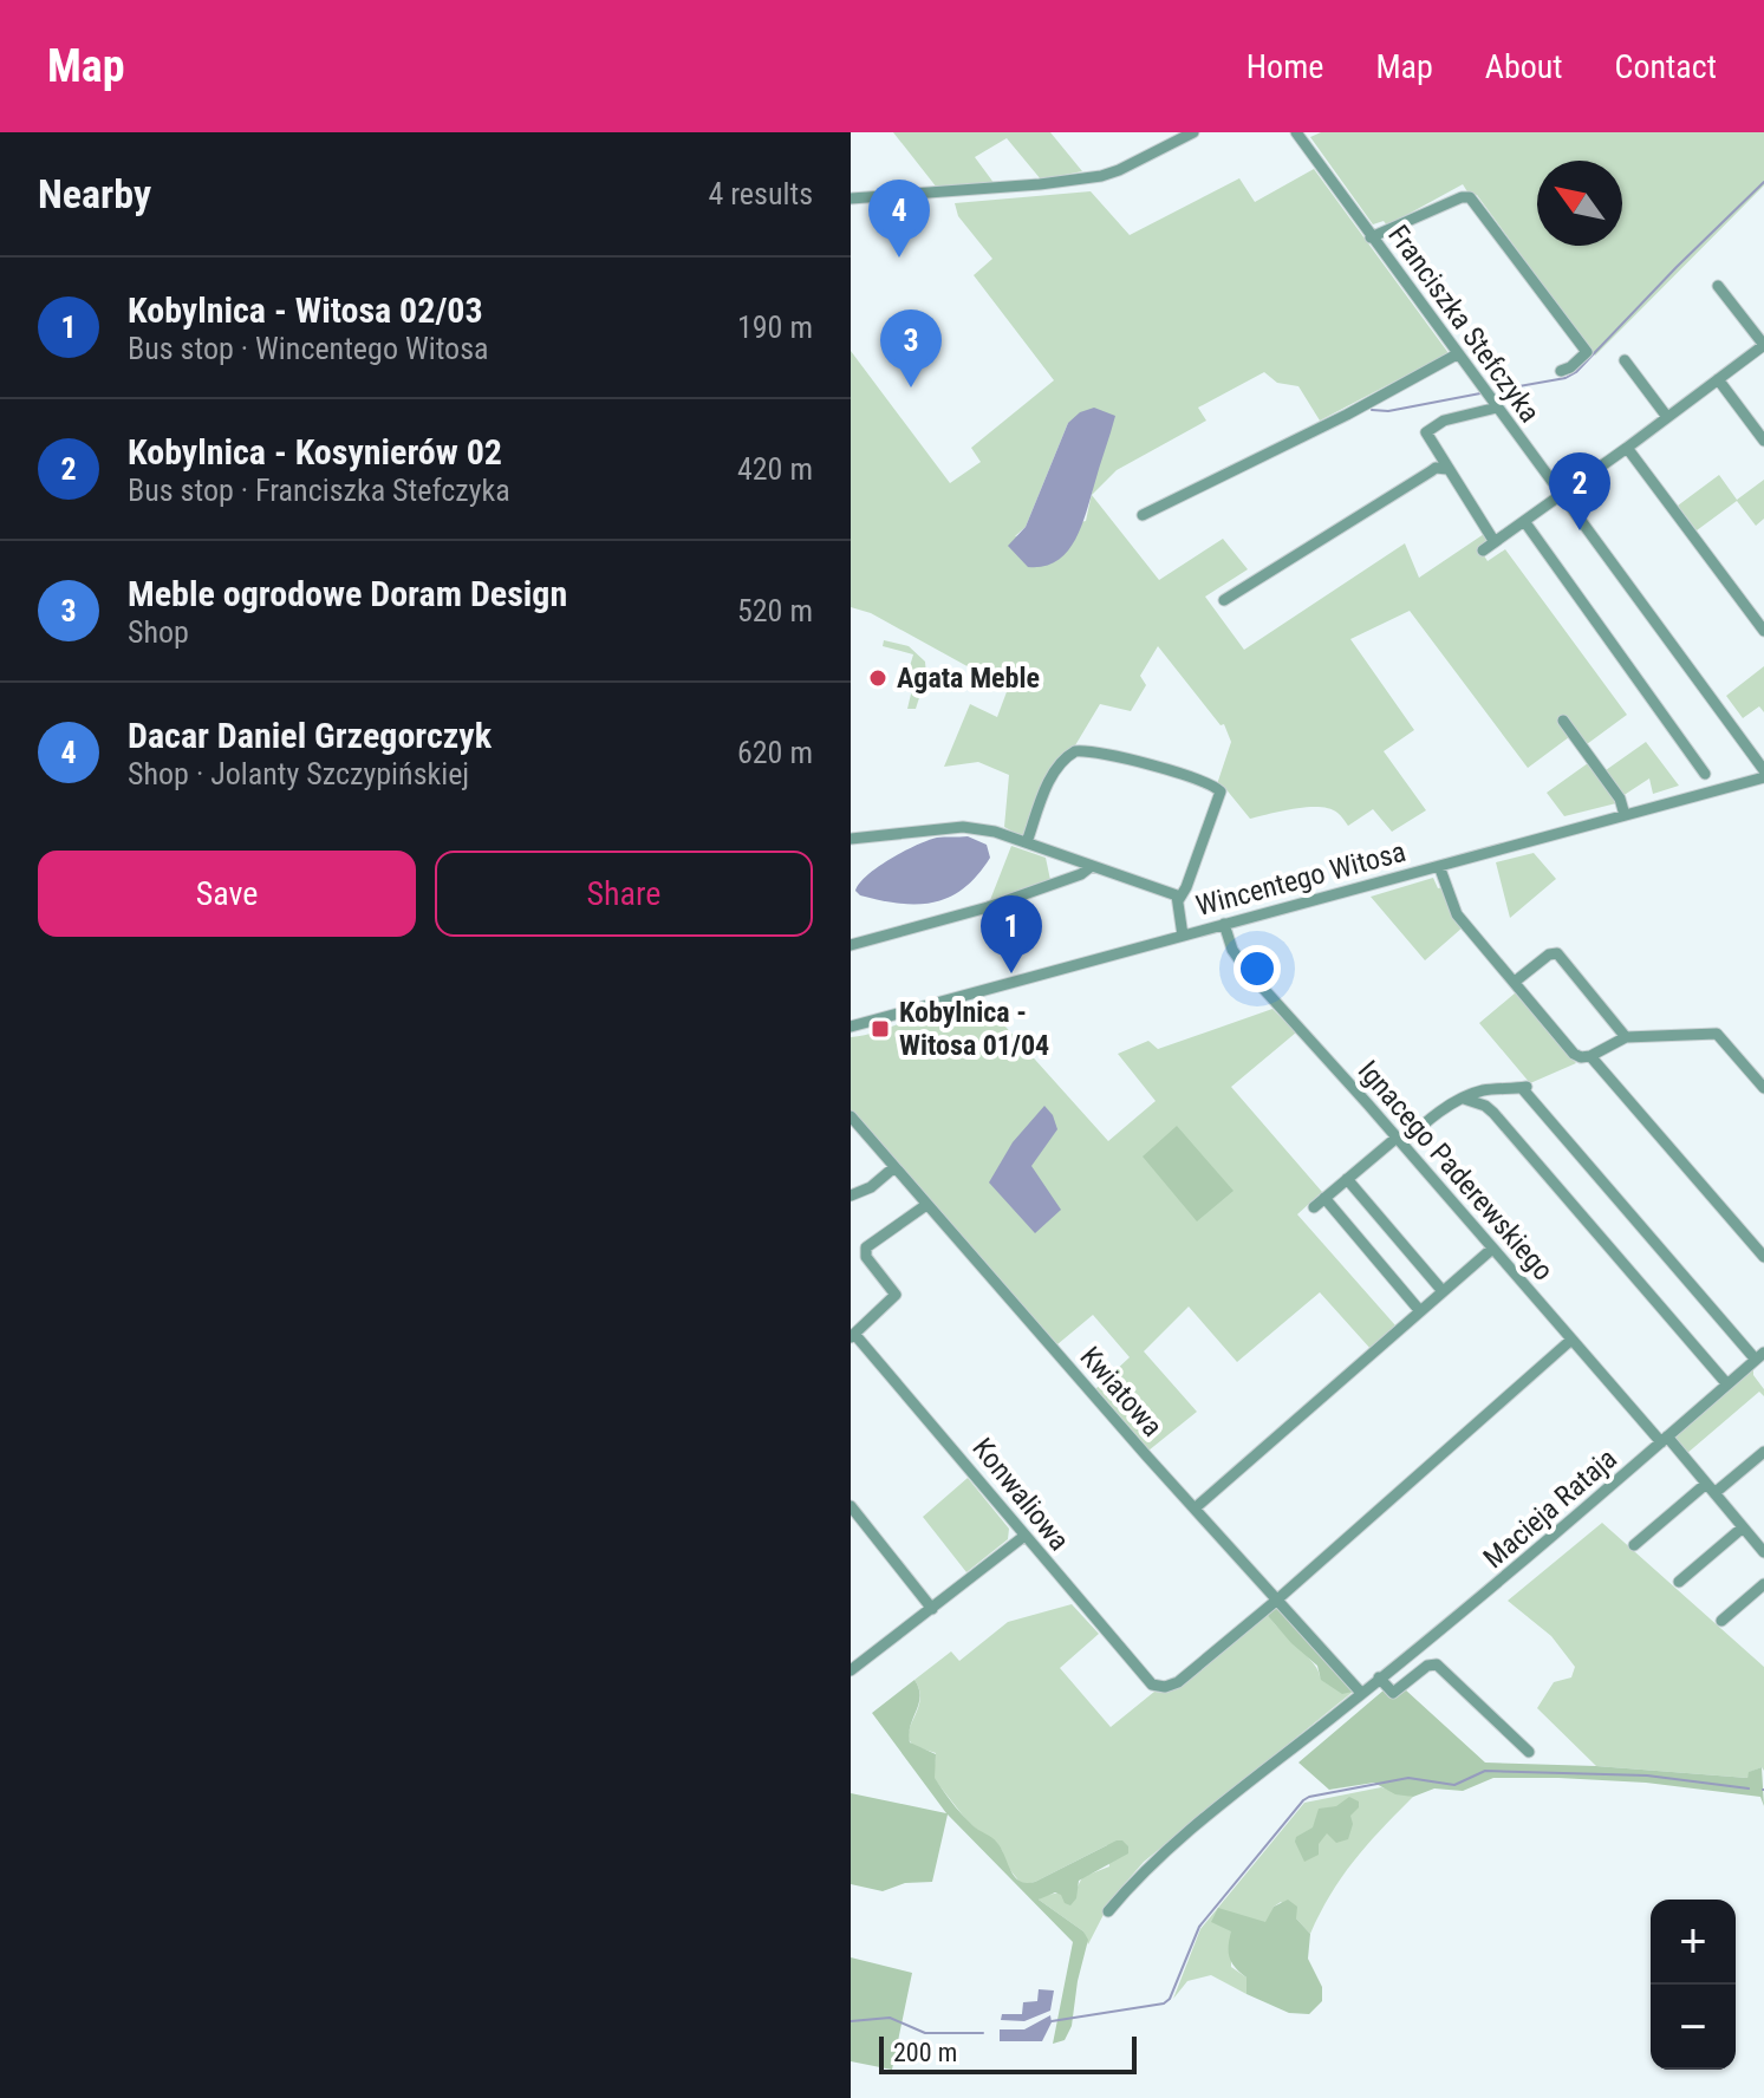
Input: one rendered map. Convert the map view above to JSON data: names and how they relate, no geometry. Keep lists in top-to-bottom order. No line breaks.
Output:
{"streets":{"street":["Franciszka Stefczyka","Wincentego Witosa","Ignacego Paderewskiego","Kwiatowa","Konwaliowa","Macieja Rataja"]},"crossings":[["Franciszka Stefczyka","Wincentego Witosa"],["Wincentego Witosa","Ignacego Paderewskiego"],["Ignacego Paderewskiego","Macieja Rataja"],["Kwiatowa","Konwaliowa"],["Kwiatowa","Macieja Rataja"]],"places":{"other":["Agata Meble"],"transit":["Kobylnica - Witosa 01/04"]},"scale_bar":"200 m","north":"top left","page":{"header":"Map","nav":["Home","Map","About","Contact"],"heading":["Nearby","4 results"],"pins":["4","3","2","1"],"list":[{"mark":"1","name":"Kobylnica - Witosa 02/03","note":"Bus stop · Wincentego Witosa","value":"190 m"},{"mark":"2","name":"Kobylnica - Kosynierów 02","note":"Bus stop · Franciszka Stefczyka","value":"420 m"},{"mark":"3","name":"Meble ogrodowe Doram Design","note":"Shop","value":"520 m"},{"mark":"4","name":"Dacar Daniel Grzegorczyk","note":"Shop · Jolanty Szczypińskiej","value":"620 m"}],"buttons":["Save","Share"],"map_buttons":["+","−"],"scale":"200 m"}}
